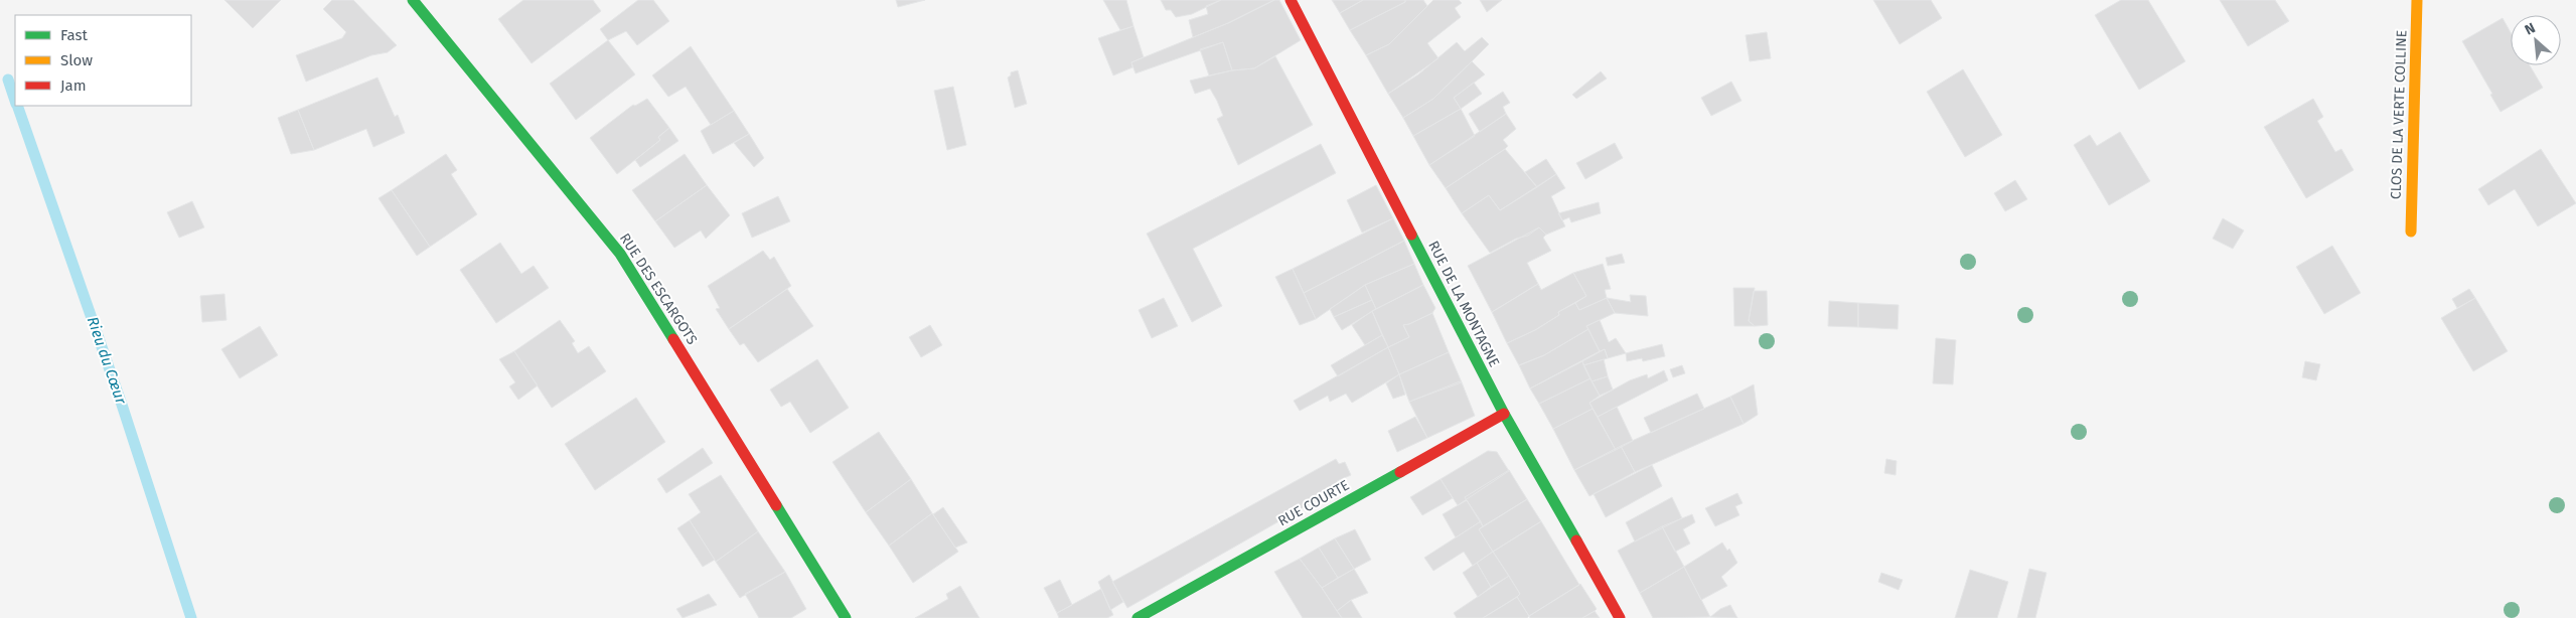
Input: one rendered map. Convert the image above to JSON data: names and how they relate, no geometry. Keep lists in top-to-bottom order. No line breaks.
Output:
{"streets":{"street":["CLOS DE LA VERTE COLLINE","RUE DES ESCARGOTS","RUE DE LA MONTAGNE","RUE COURTE"]},"crossings":[["RUE DE LA MONTAGNE","RUE COURTE"]],"water":["Rieu du Cœur"],"legend":["Fast","Slow","Jam"],"north":"top left"}
